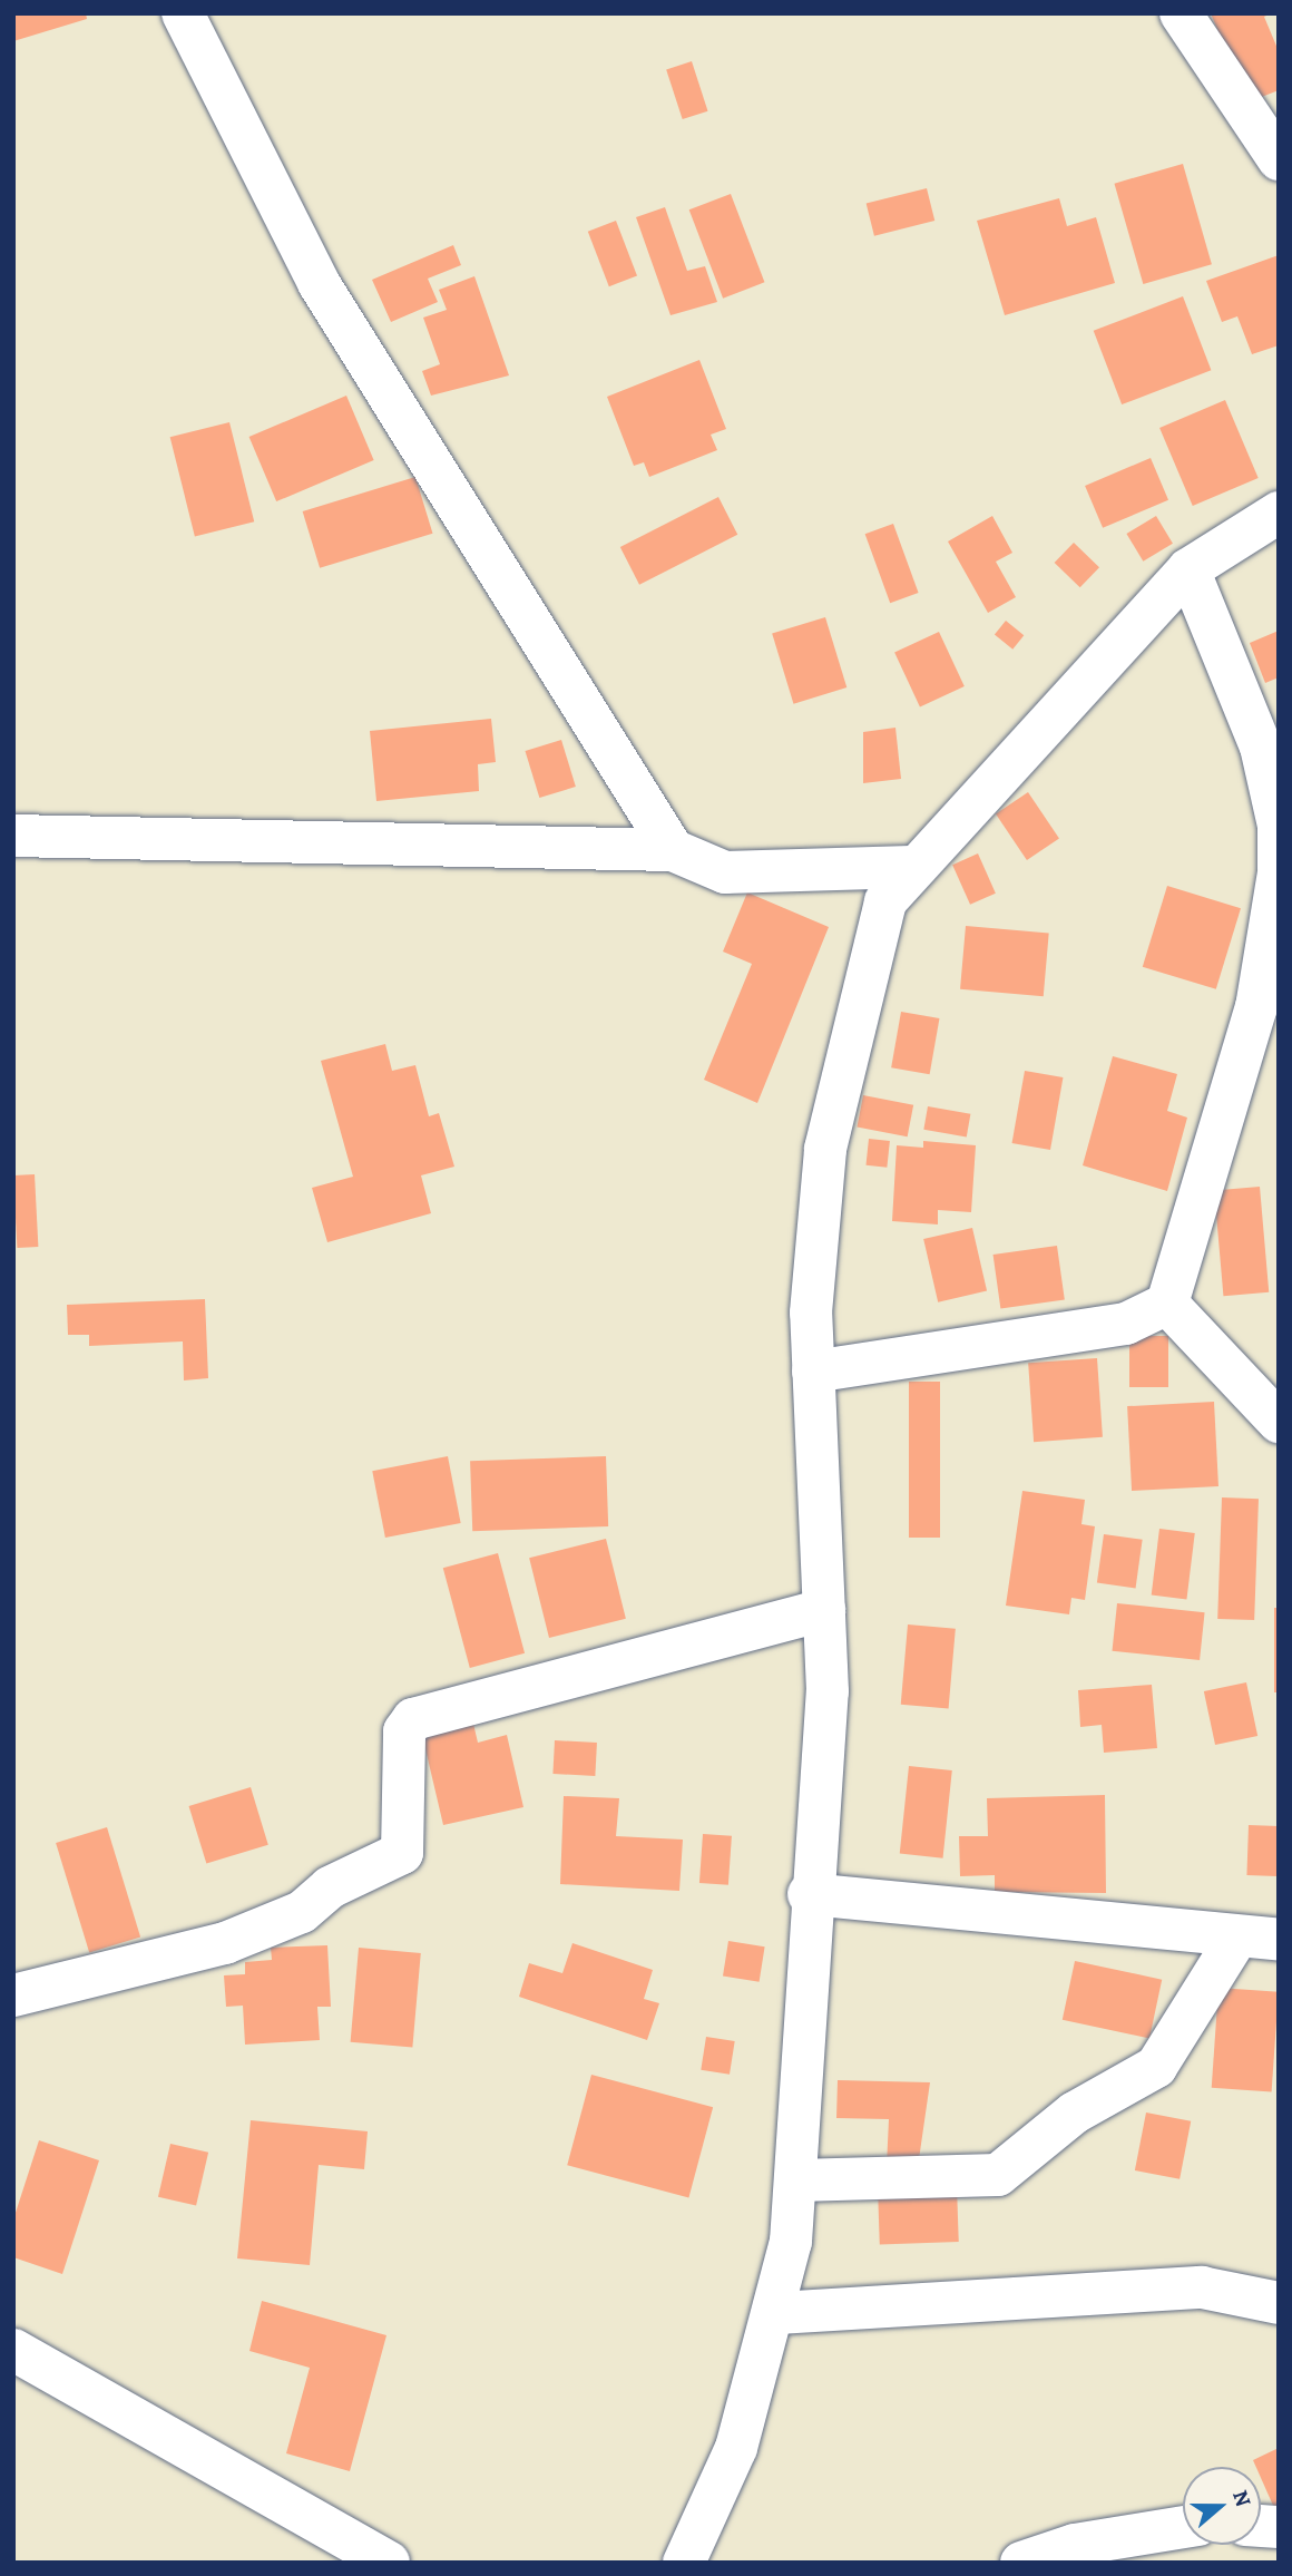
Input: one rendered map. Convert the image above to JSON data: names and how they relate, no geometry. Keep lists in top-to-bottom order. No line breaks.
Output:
{"north":"right"}
